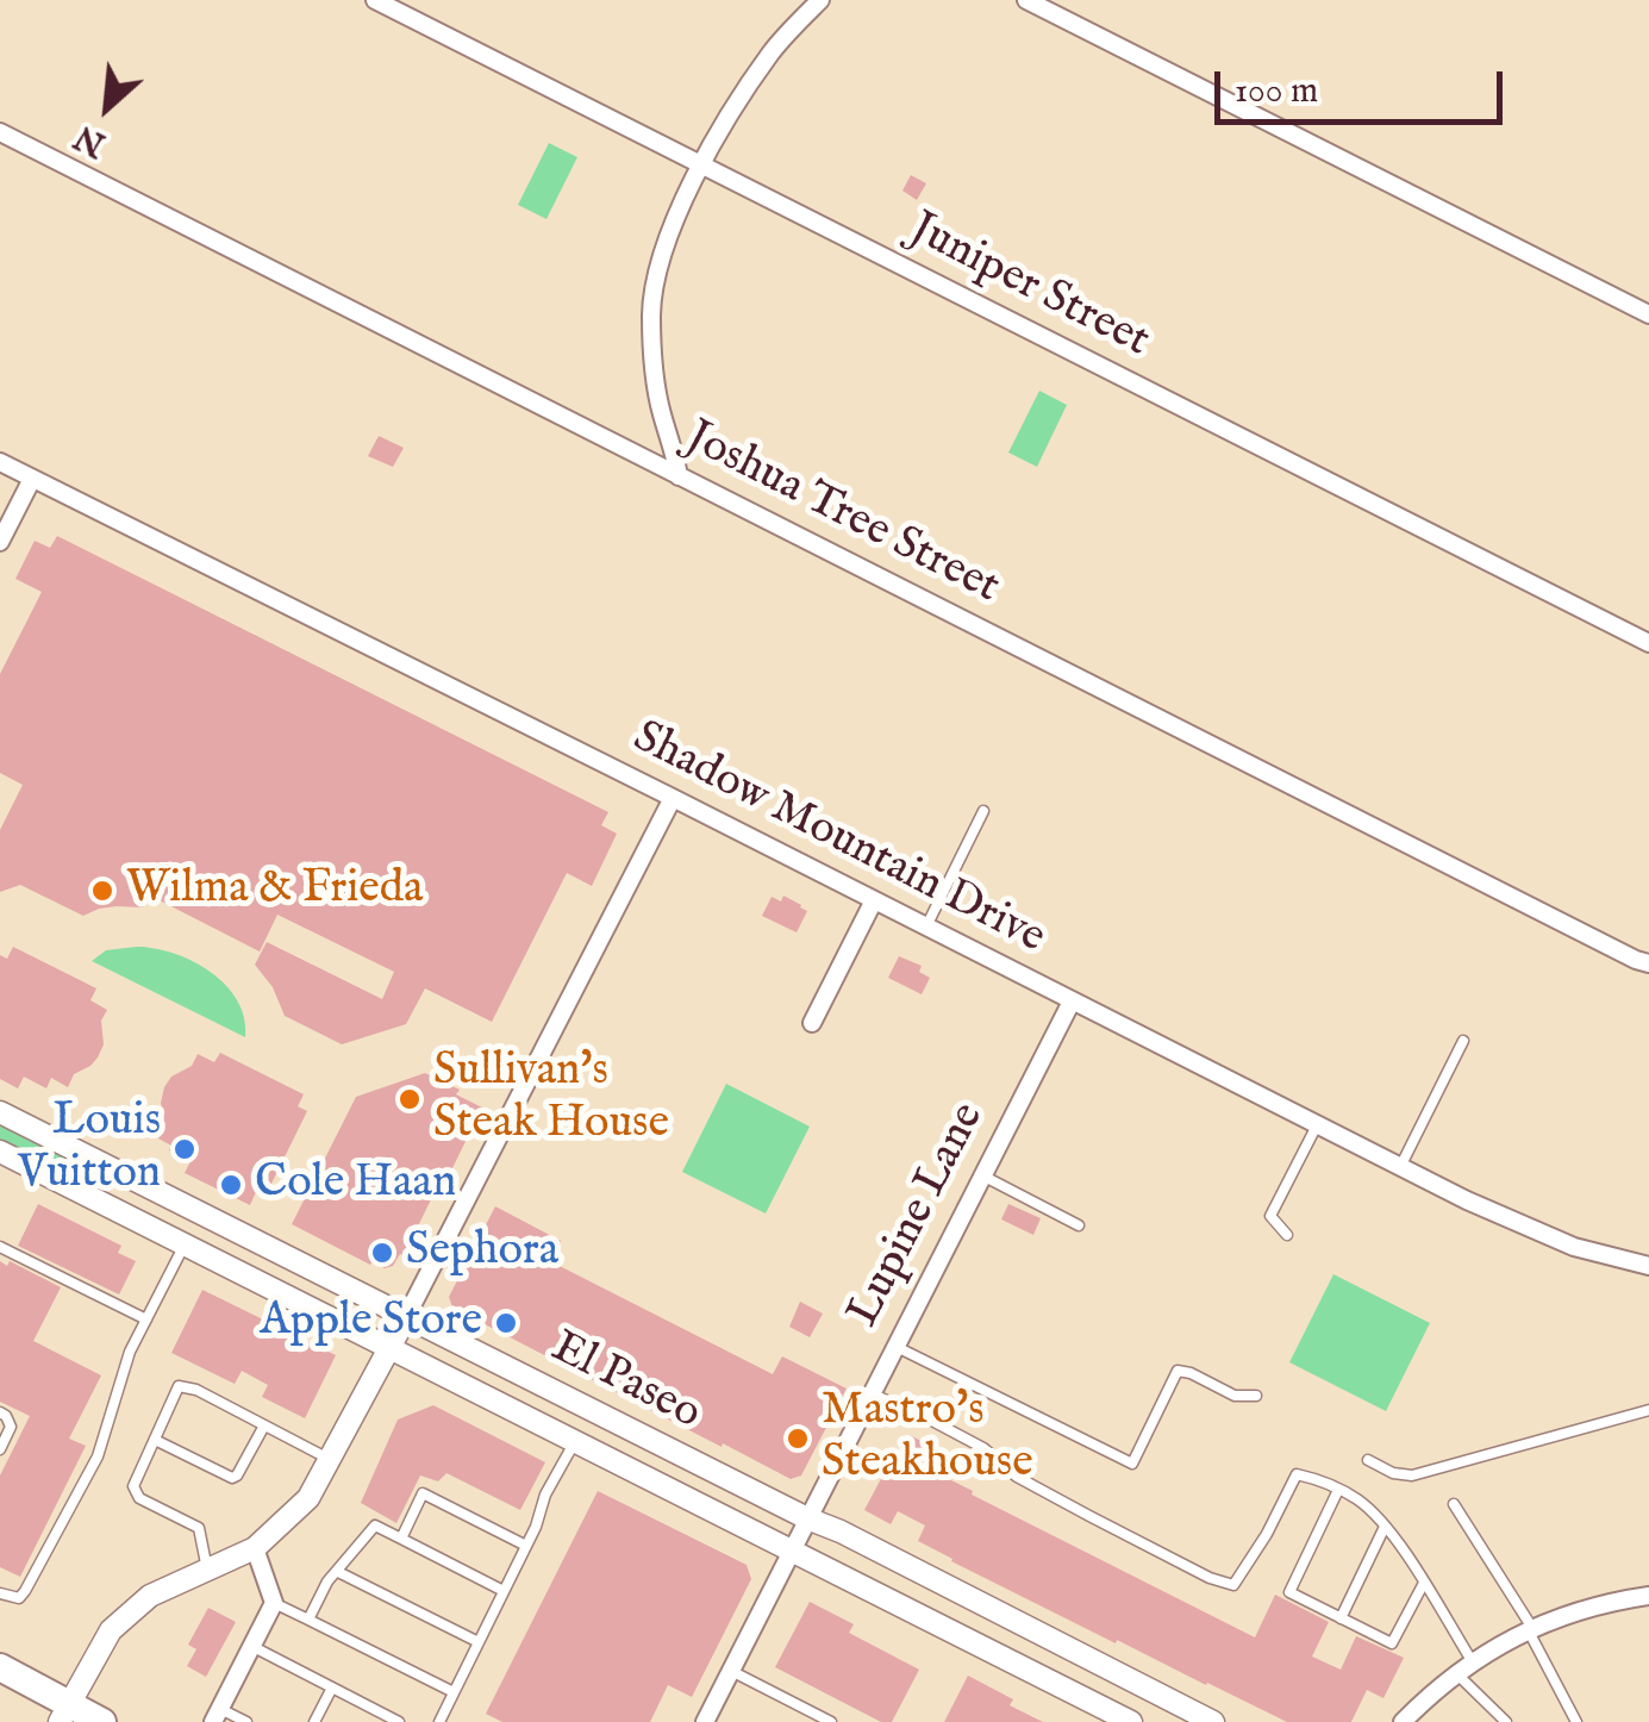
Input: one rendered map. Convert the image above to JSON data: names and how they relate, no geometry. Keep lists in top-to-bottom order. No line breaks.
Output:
{"streets":{"street":["Juniper Street","Joshua Tree Street","Shadow Mountain Drive","Lupine Lane","El Paseo"]},"crossings":[["Shadow Mountain Drive","Lupine Lane"],["Lupine Lane","El Paseo"]],"places":["Wilma & Frieda","Sullivan's Steak House","Louis Vuitton","Cole Haan","Sephora","Apple Store","Mastro's Steakhouse"],"scale_bar":"100 m","north":"bottom left"}
